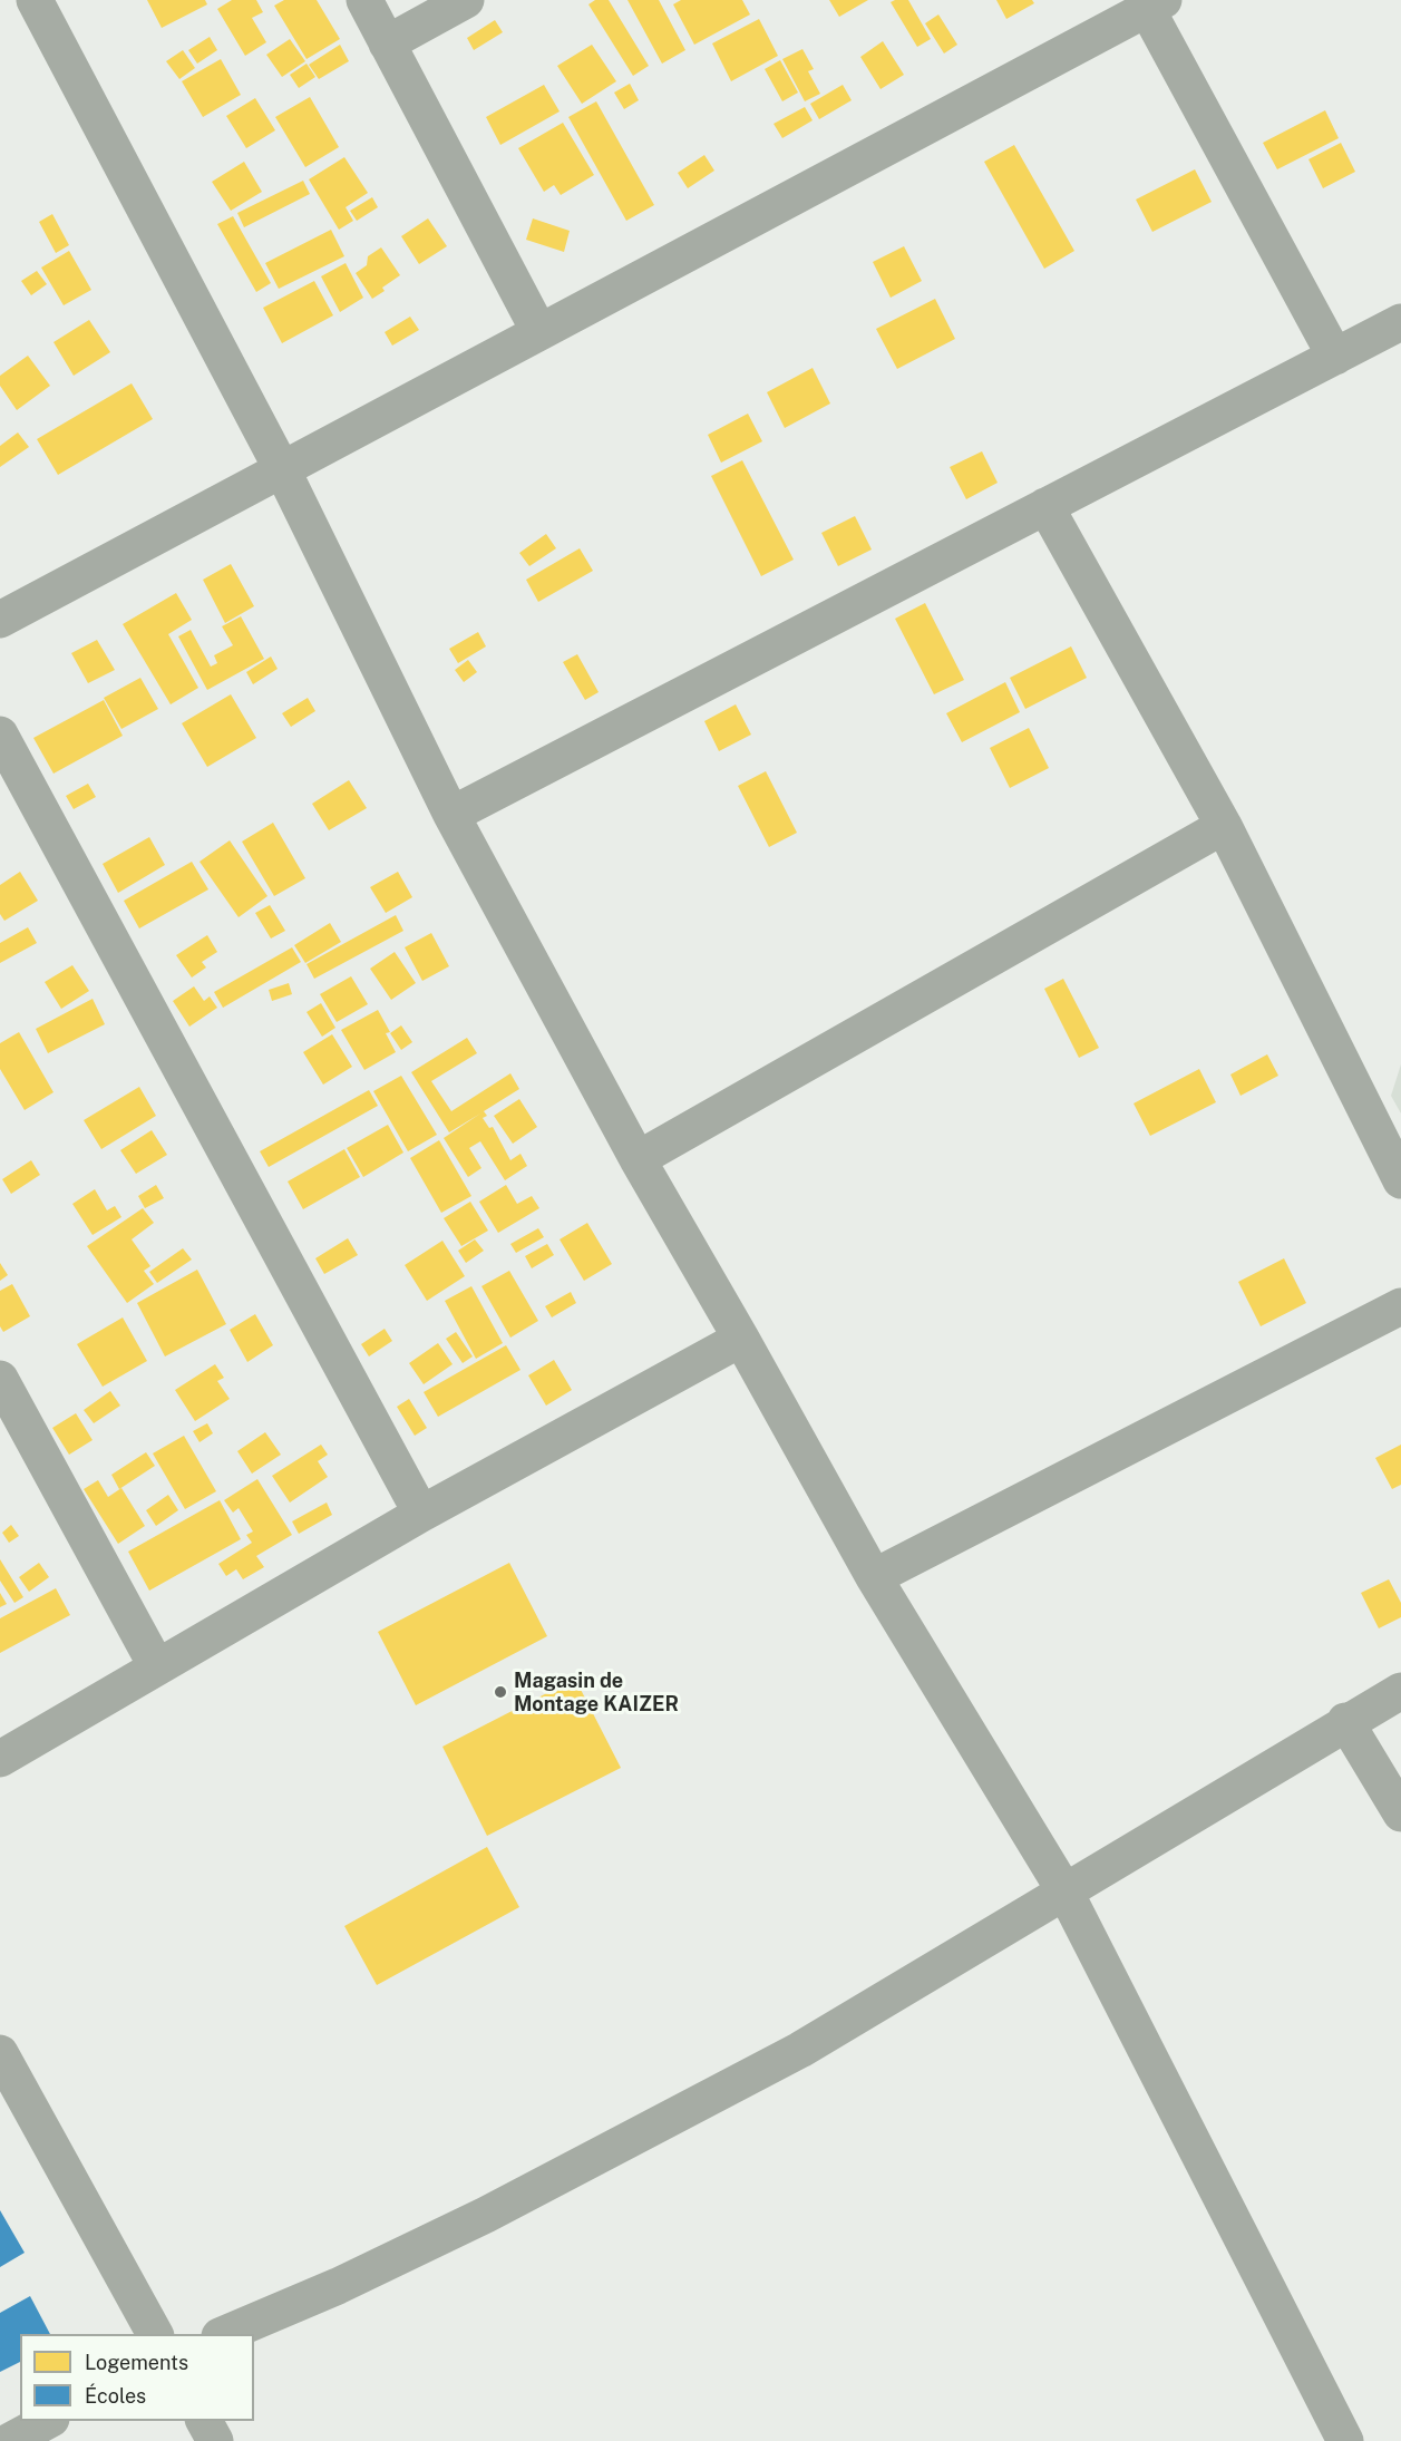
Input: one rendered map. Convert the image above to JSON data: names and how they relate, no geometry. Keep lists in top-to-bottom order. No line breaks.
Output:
{"places":["Magasin de Montage KAIZER"],"legend":["Logements","Écoles"]}
